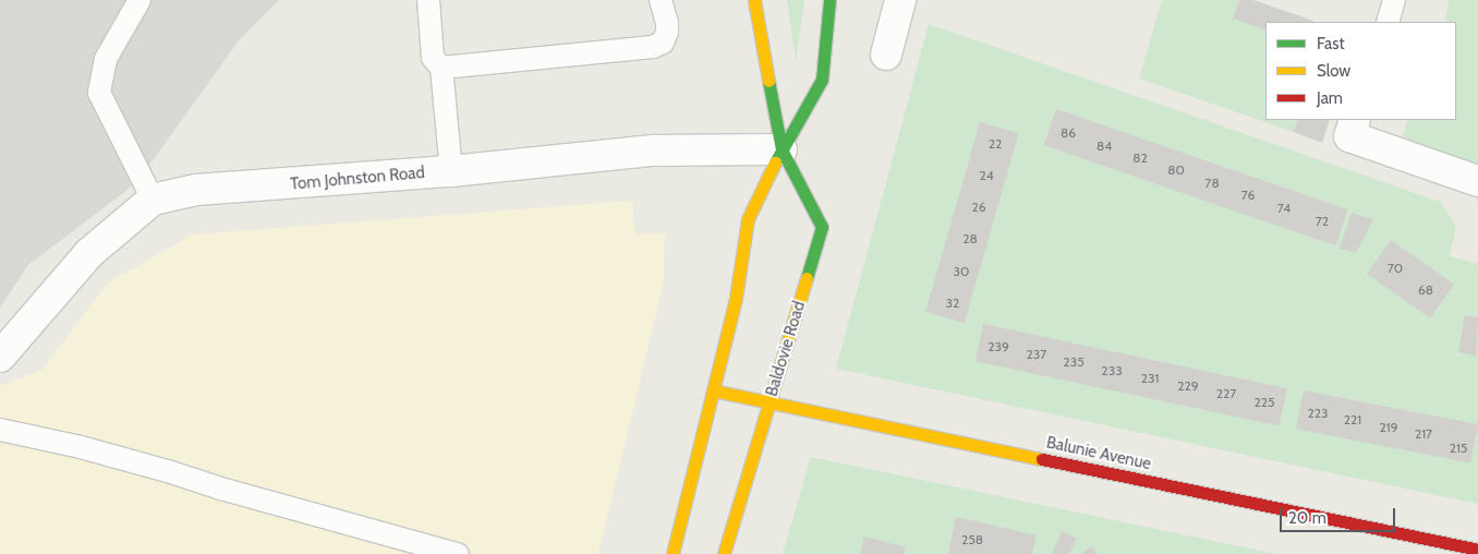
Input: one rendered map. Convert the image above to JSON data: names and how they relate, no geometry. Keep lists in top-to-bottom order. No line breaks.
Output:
{"streets":{"main road":["Baldovie Road","Balunie Avenue"],"street":["Tom Johnston Road"]},"crossings":[["Tom Johnston Road","Baldovie Road"],["Baldovie Road","Balunie Avenue"]],"house_numbers":["86","22","84","82","80","24","78","76","26","74","72","28","70","30","68","32","239","237","235","233","231","229","227","225","223","221","219","217","215","258"],"legend":["Fast","Slow","Jam"],"scale_bar":"20 m"}
